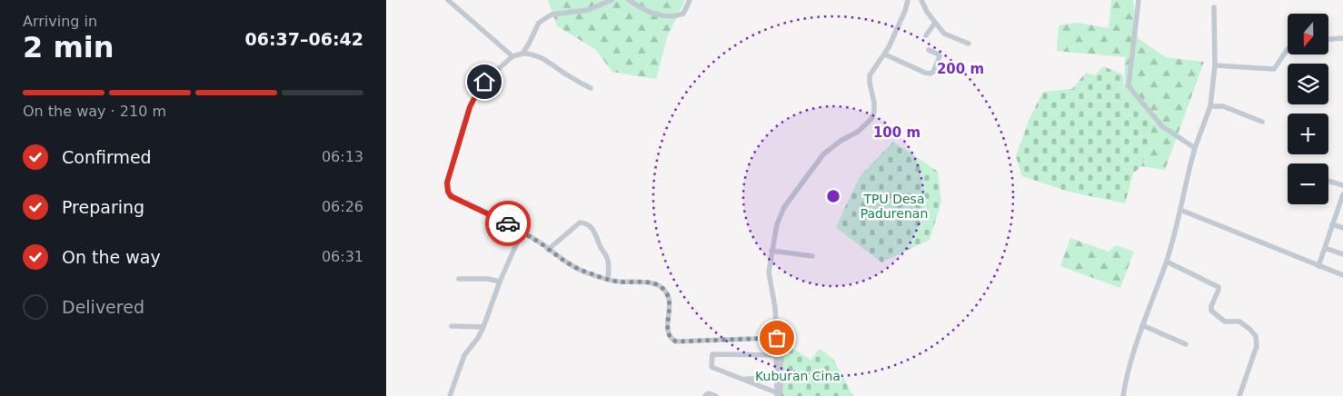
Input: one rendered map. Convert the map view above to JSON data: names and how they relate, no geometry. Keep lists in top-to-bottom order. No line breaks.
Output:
{"parks":["TPU Desa Padurenan","Kuburan Cina"],"north":"bottom","page":{"heading":["2 min","Arriving in","06:37–06:42"],"map_buttons":["+","−"],"bar":"On the way · 210 m","list":[["Confirmed","06:13"],["Preparing","06:26"],["On the way","06:31"],"Delivered"]},"rings":["200 m","100 m"]}
